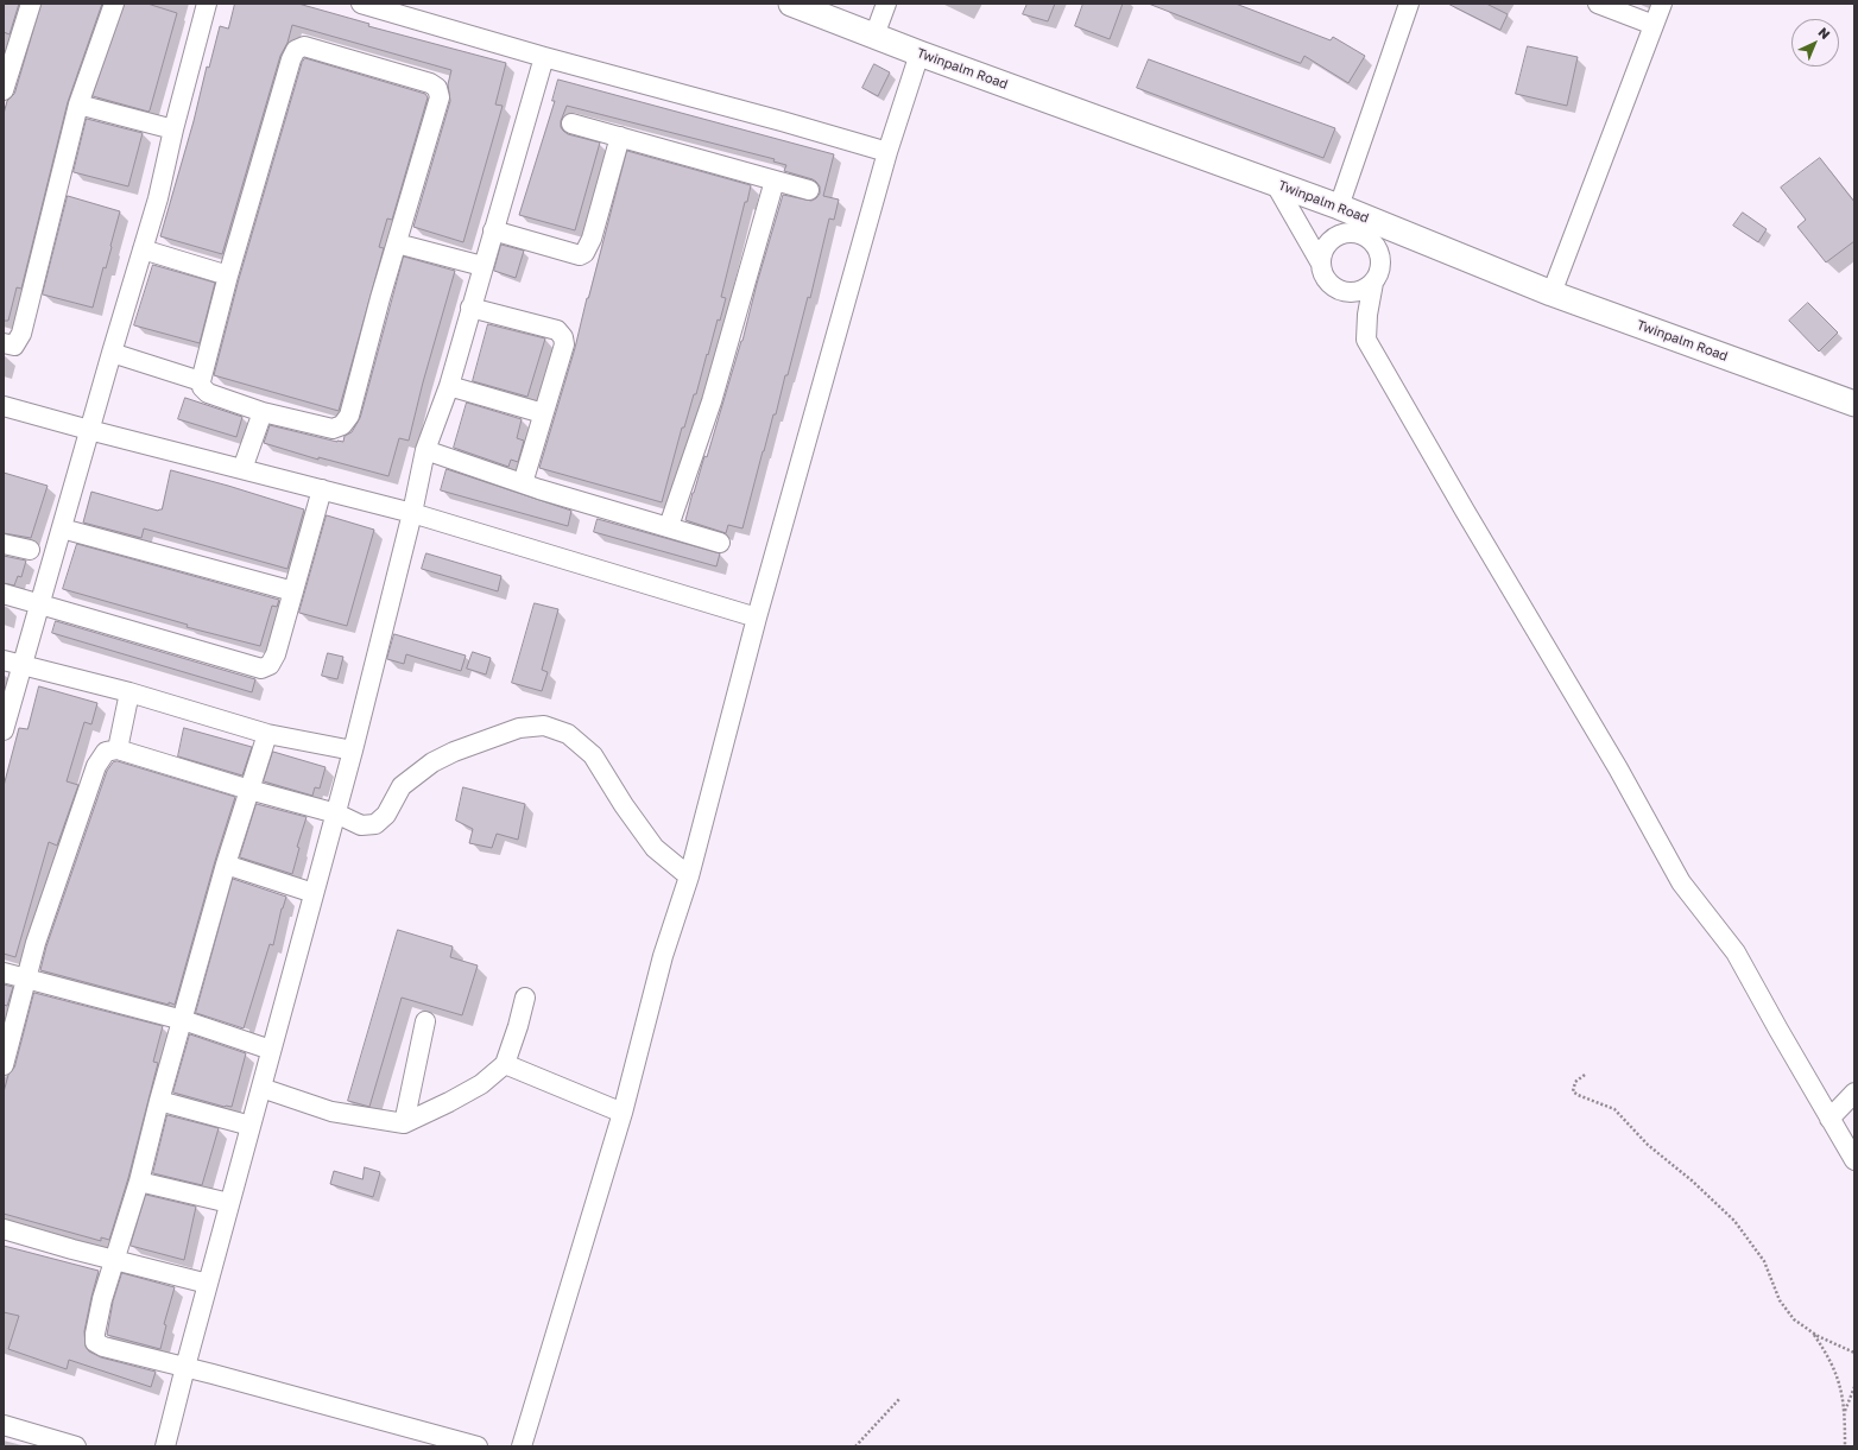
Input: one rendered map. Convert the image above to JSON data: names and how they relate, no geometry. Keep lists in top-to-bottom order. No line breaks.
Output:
{"streets":{"main road":["Twinpalm Road"]},"north":"top right"}
